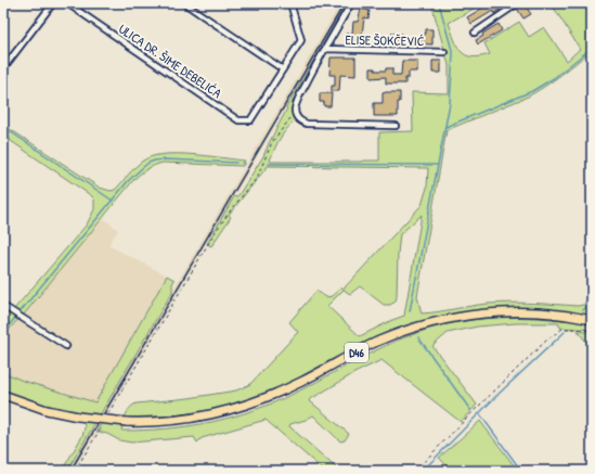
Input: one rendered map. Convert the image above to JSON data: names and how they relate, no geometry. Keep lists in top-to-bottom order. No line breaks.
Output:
{"streets":{"main road":["D46"],"street":["ELISE ŠOKČEVIĆ","ULICA DR. ŠIME DEBELIĆA"]}}
